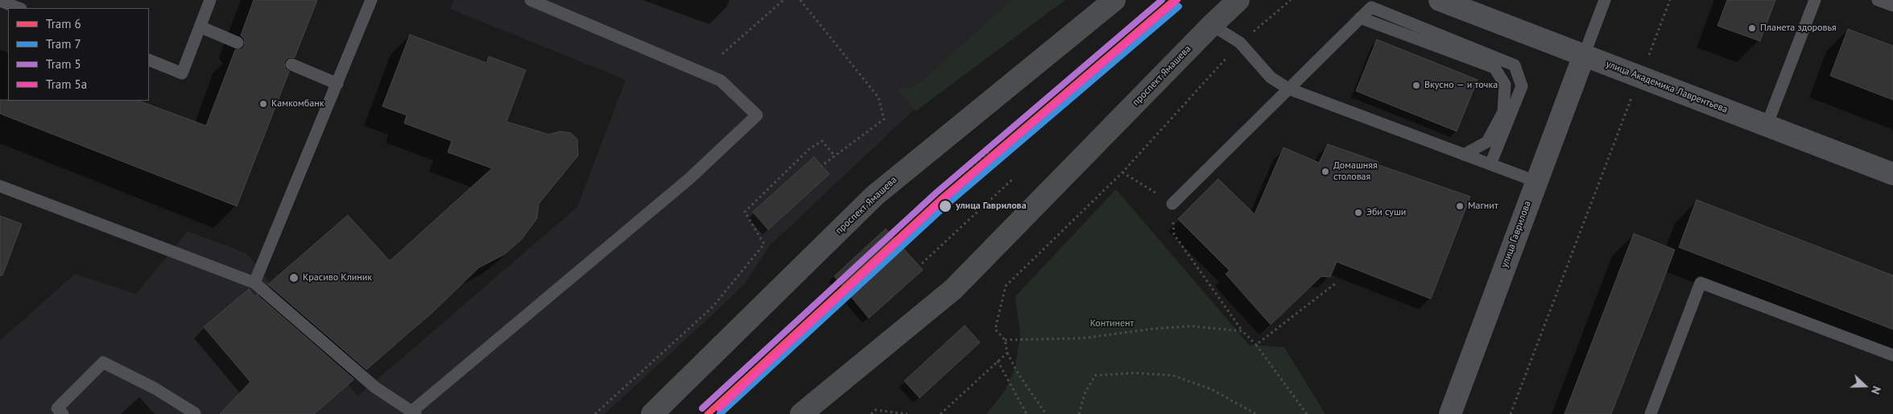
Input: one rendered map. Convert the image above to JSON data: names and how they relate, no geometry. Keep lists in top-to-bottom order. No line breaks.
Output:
{"streets":{"main road":["проспект Ямашева"],"street":["улица Академика Лаврентьева","улица Гаврилова"]},"crossings":[["улица Академика Лаврентьева","улица Гаврилова"]],"parks":["Континент"],"places":["Планета здоровья","Вкусно — и точка","Камкомбанк","Домашняя столовая","улица Гаврилова","Магнит","Эби суши","Красиво Клиник"],"lines":["tram line 6","tram line 5","tram line 5а","tram line 7"],"legend":["Tram 6","Tram 7","Tram 5","Tram 5а"],"north":"right"}
